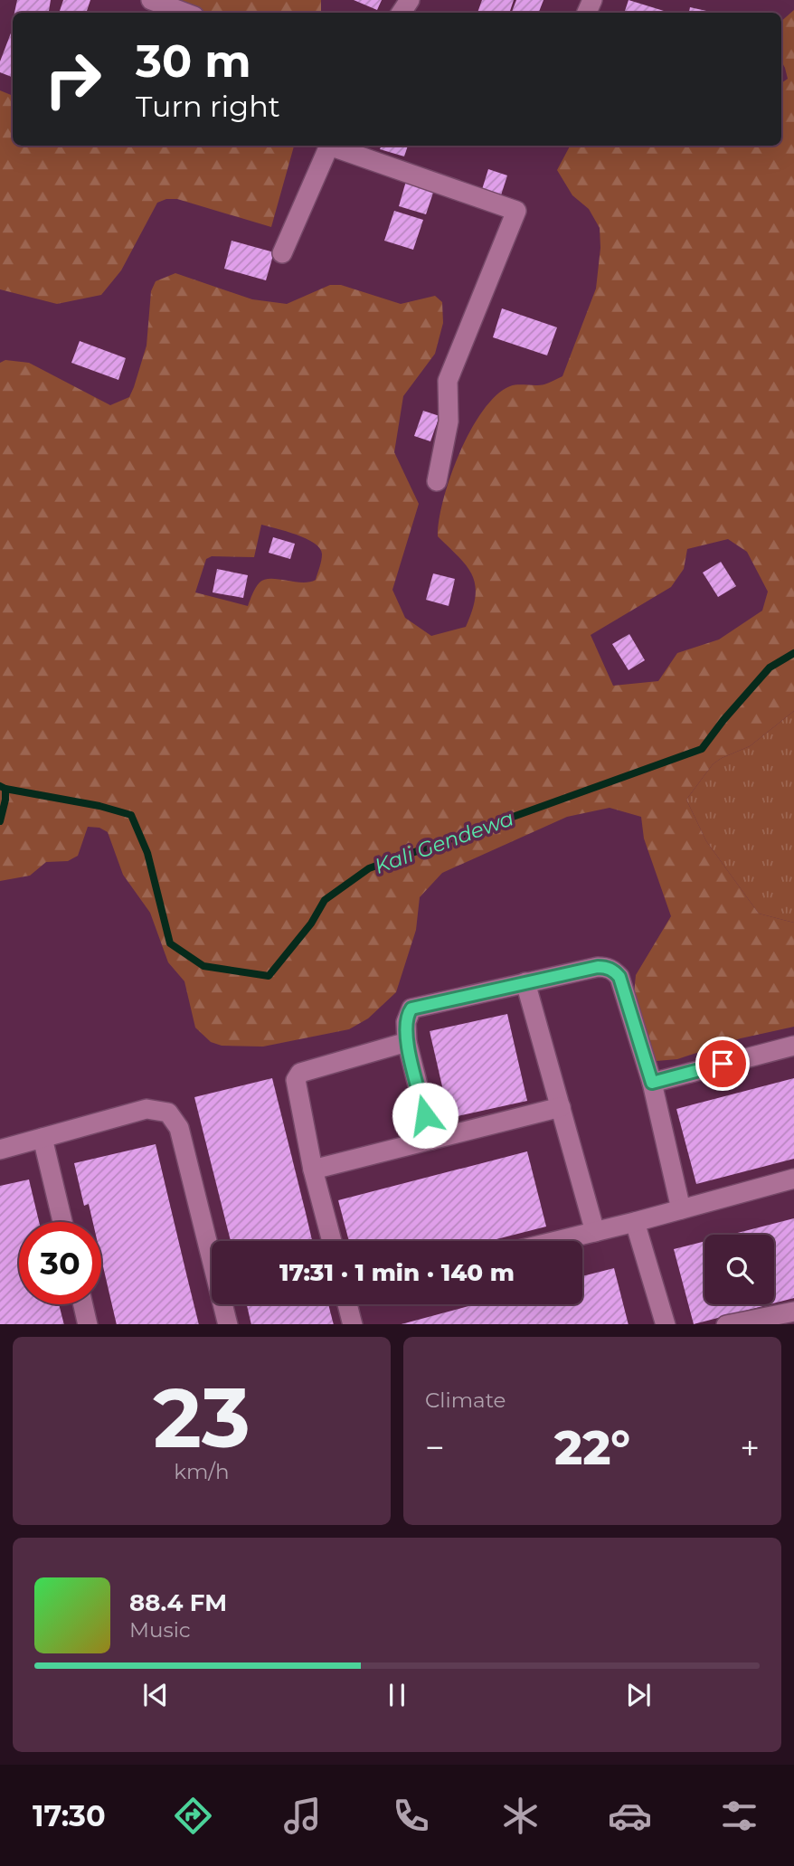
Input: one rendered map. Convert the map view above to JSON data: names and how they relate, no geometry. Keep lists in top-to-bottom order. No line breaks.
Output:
{"water":["Kali Gendewa"],"page":{"turn":["30 m","Turn right"],"limit":"30","trip":"17:31 · 1 min · 140 m","tile":[["23","km/h"],"Climate"],"heat":["−","22°","+"],"song":["88.4 FM","Music"],"tabs":"17:30"}}
